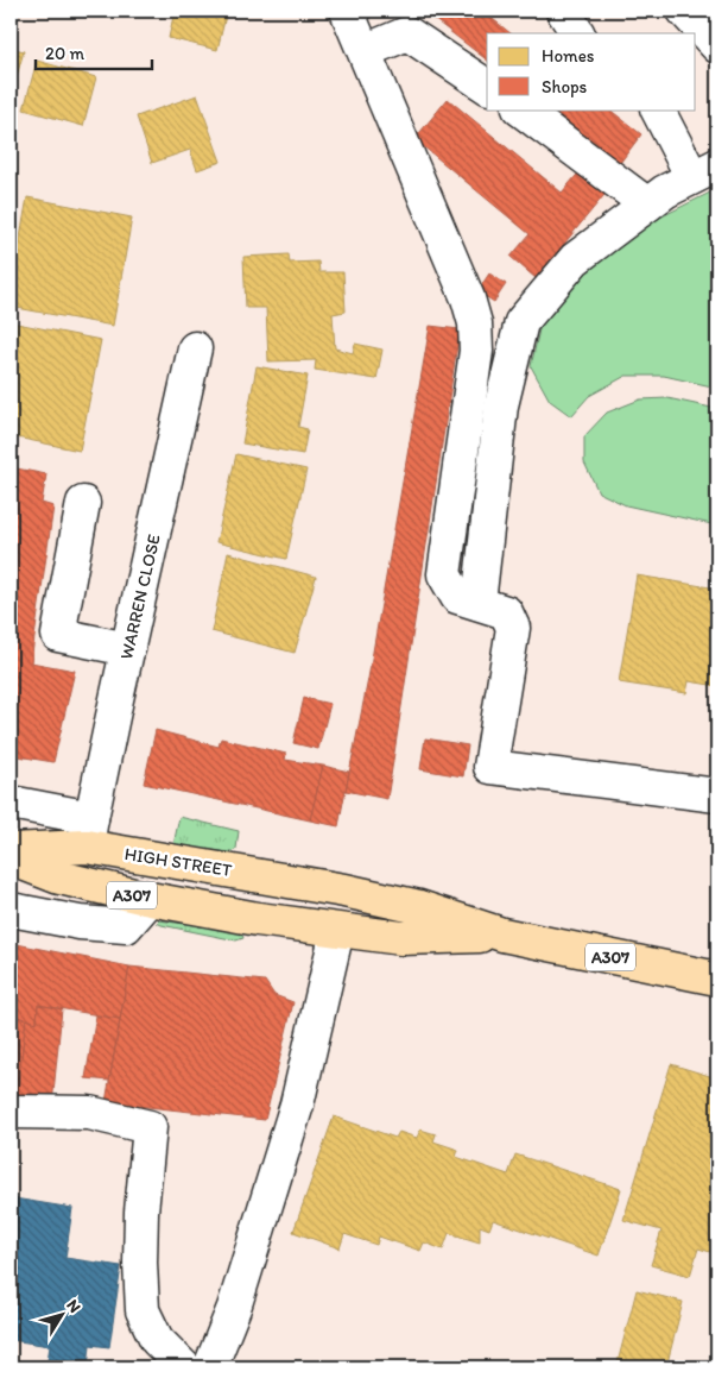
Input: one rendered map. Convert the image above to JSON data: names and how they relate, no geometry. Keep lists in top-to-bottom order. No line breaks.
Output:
{"streets":{"main road":["HIGH STREET","A307"],"street":["WARREN CLOSE"]},"crossings":[["WARREN CLOSE","HIGH STREET"],["HIGH STREET","A307"]],"legend":["Homes","Shops"],"scale_bar":"20 m","north":"top right"}
